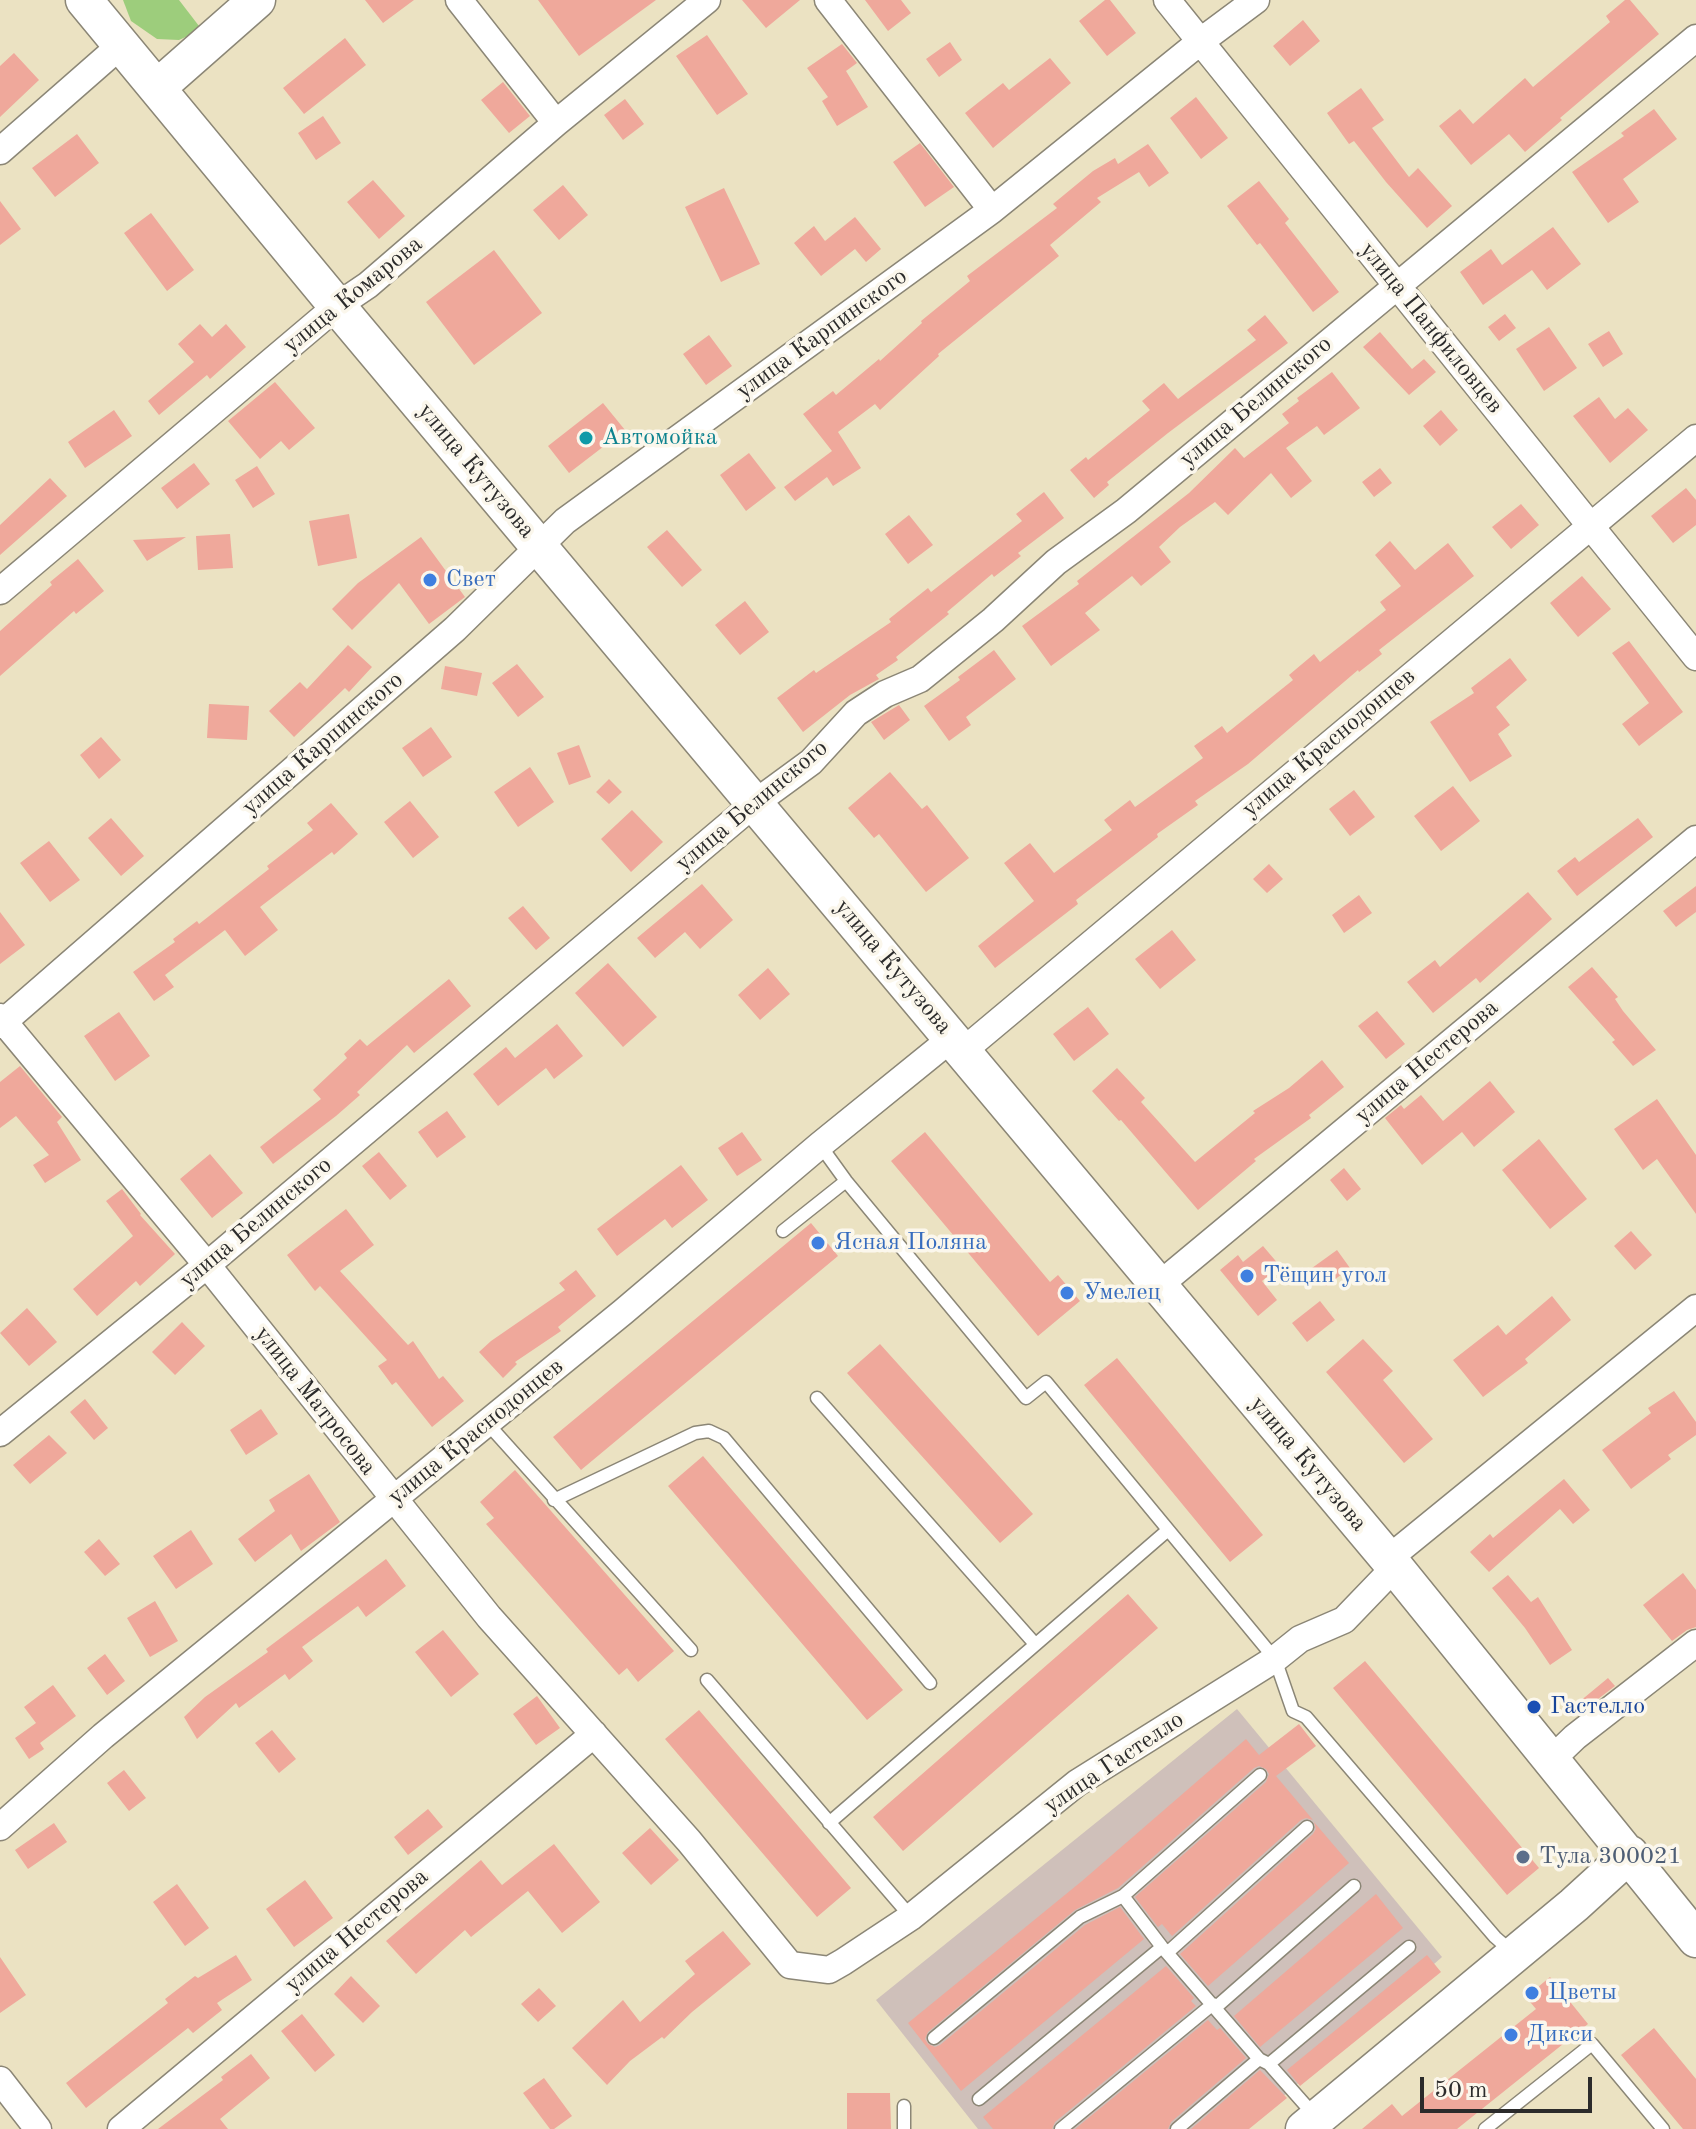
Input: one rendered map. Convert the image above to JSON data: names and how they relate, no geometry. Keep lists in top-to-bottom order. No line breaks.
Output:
{"streets":{"main road":["улица Кутузова"],"street":["улица Комарова","улица Панфиловцев","улица Карпинского","улица Белинского","улица Краснодонцев","улица Нестерова","улица Матросова","улица Гастелло"]},"crossings":[["улица Комарова","улица Кутузова"],["улица Панфиловцев","улица Карпинского"],["улица Панфиловцев","улица Белинского"],["улица Панфиловцев","улица Краснодонцев"],["улица Карпинского","улица Кутузова"],["улица Карпинского","улица Матросова"],["улица Белинского","улица Кутузова"],["улица Белинского","улица Матросова"],["улица Кутузова","улица Краснодонцев"],["улица Кутузова","улица Нестерова"],["улица Кутузова","улица Гастелло"],["улица Краснодонцев","улица Матросова"],["улица Нестерова","улица Матросова"],["улица Матросова","улица Гастелло"]],"places":["Автомойка","Свет","Ясная Поляна","Тёщин угол","Умелец","Гастелло","Тула 300021","Цветы","Дикси"],"scale_bar":"50 m"}
